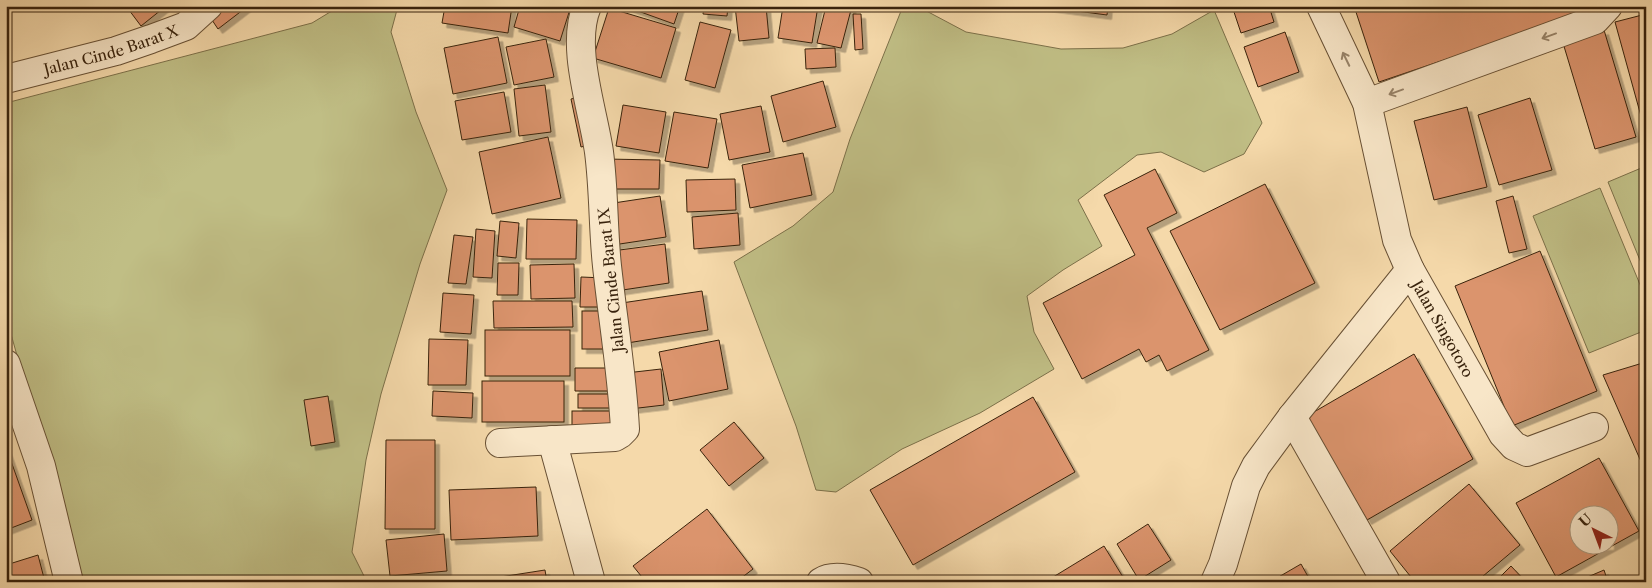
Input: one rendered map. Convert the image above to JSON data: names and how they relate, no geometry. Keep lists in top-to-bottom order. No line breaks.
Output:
{"streets":{"street":["Jalan Cinde Barat X","Jalan Cinde Barat IX","Jalan Singotoro"]},"north":"top left"}
